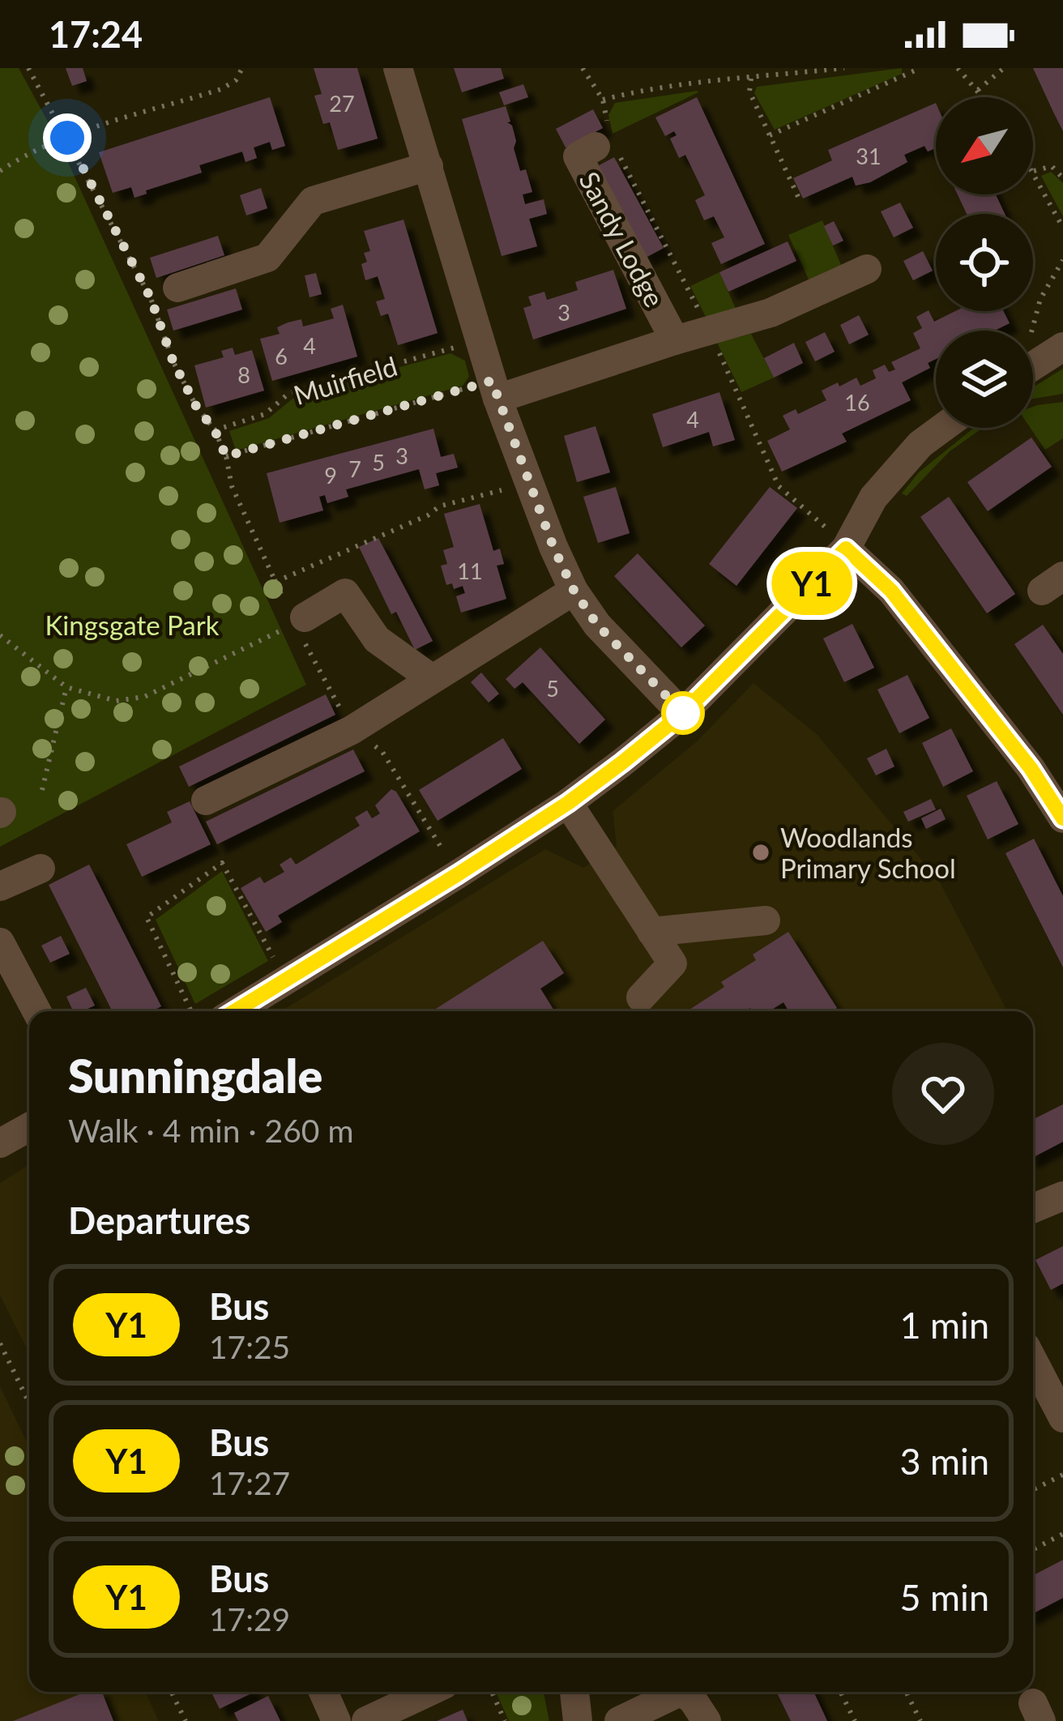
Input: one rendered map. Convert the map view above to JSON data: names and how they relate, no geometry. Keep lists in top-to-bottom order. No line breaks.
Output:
{"streets":{"street":["Sandy Lodge"],"path":["Muirfield"]},"crossings":[["Sandy Lodge","Muirfield"]],"parks":["Kingsgate Park"],"places":["Woodlands Primary School"],"lines":["bus line Y1"],"house_numbers":["27","31","3","4","6","8","16","4","3","5","7","9","11","5"],"north":"bottom left","page":{"status":"17:24","on_map":"Y1","heading":[["Sunningdale","Walk · 4 min · 260 m"],"Departures"],"list":[{"mark":"Y1","name":"Bus","note":"17:25","value":"1 min"},{"mark":"Y1","name":"Bus","note":"17:27","value":"3 min"},{"mark":"Y1","name":"Bus","note":"17:29","value":"5 min"}]}}
